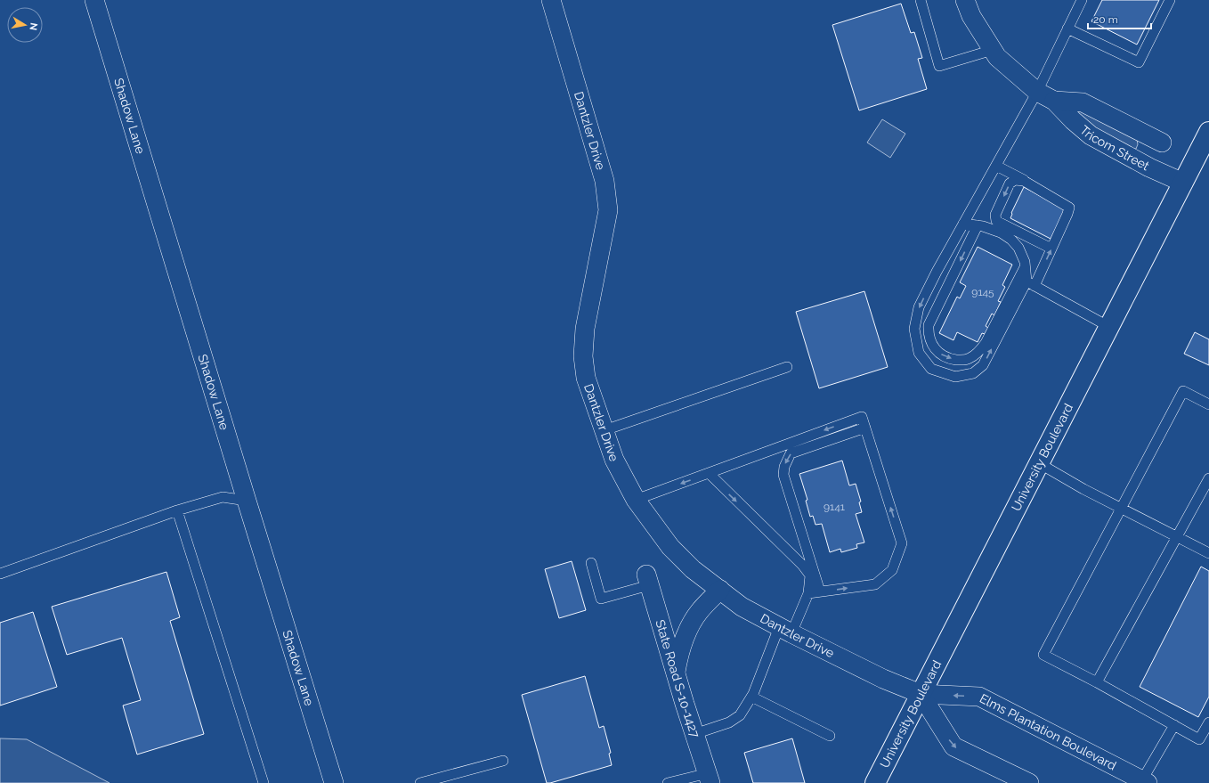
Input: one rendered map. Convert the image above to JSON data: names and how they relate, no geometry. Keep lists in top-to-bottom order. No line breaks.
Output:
{"streets":{"main road":["University Boulevard"],"street":["Shadow Lane","Dantzler Drive","Tricom Street","State Road S-10-1427","Elms Plantation Boulevard"]},"crossings":[["Dantzler Drive","University Boulevard"],["Dantzler Drive","Elms Plantation Boulevard"],["Tricom Street","University Boulevard"],["University Boulevard","Elms Plantation Boulevard"]],"house_numbers":["9145","9141"],"scale_bar":"20 m","north":"right"}
